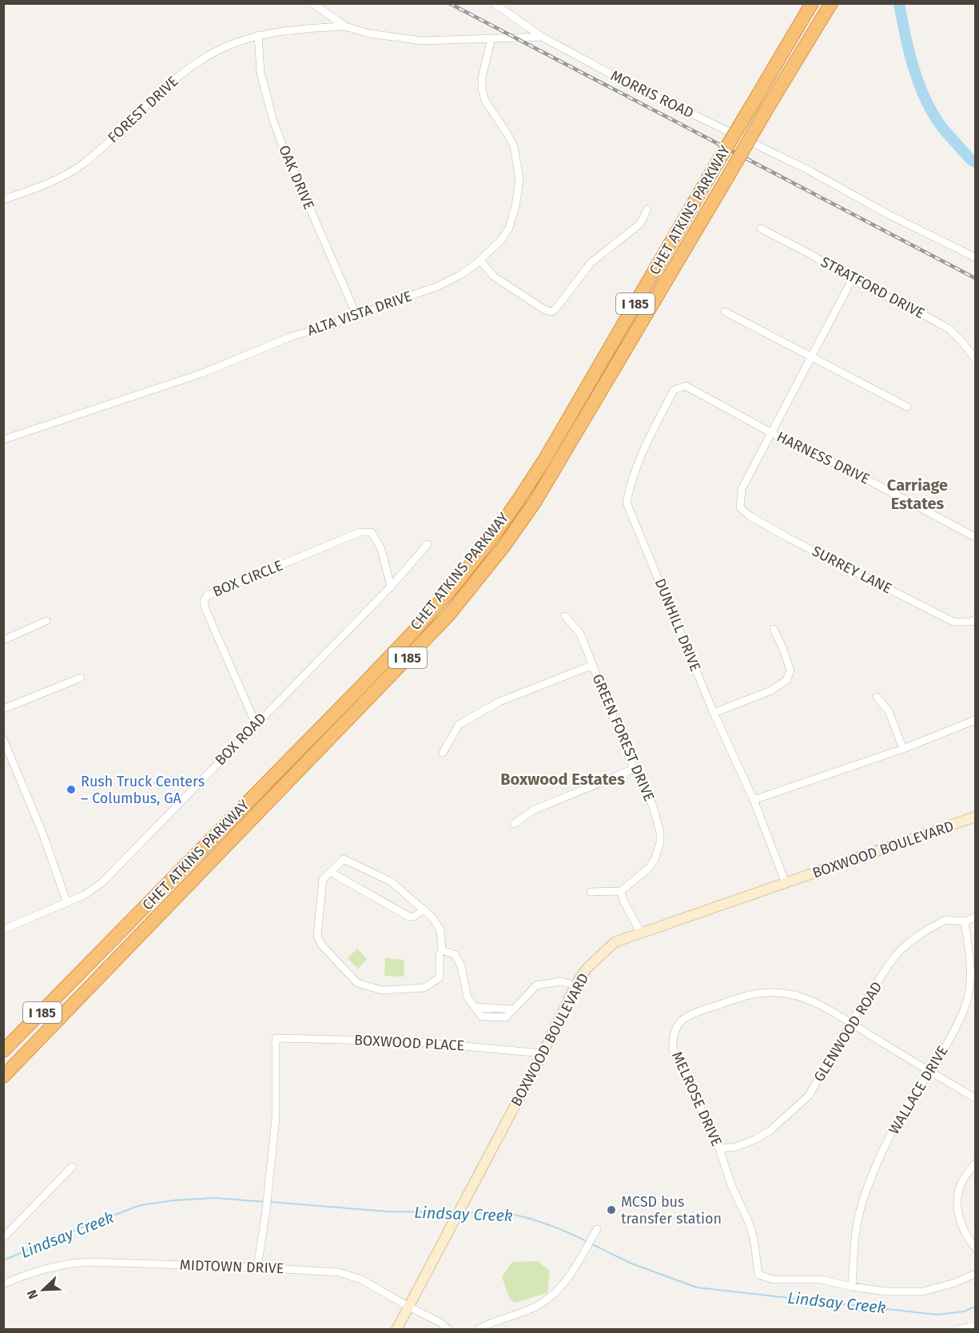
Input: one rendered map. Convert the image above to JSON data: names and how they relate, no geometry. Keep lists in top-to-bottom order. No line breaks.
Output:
{"streets":{"highway":["CHET ATKINS PARKWAY","I 185"],"street":["MORRIS ROAD","FOREST DRIVE","OAK DRIVE","STRATFORD DRIVE","ALTA VISTA DRIVE","HARNESS DRIVE","SURREY LANE","BOX CIRCLE","DUNHILL DRIVE","GREEN FOREST DRIVE","BOX ROAD","BOXWOOD BOULEVARD","GLENWOOD ROAD","BOXWOOD PLACE","WALLACE DRIVE","MELROSE DRIVE","MIDTOWN DRIVE"]},"crossings":[["FOREST DRIVE","OAK DRIVE"],["OAK DRIVE","ALTA VISTA DRIVE"],["HARNESS DRIVE","SURREY LANE"],["HARNESS DRIVE","DUNHILL DRIVE"],["BOX CIRCLE","BOX ROAD"],["DUNHILL DRIVE","BOXWOOD BOULEVARD"],["BOXWOOD BOULEVARD","BOXWOOD PLACE"],["BOXWOOD BOULEVARD","MIDTOWN DRIVE"],["GLENWOOD ROAD","WALLACE DRIVE"],["GLENWOOD ROAD","MELROSE DRIVE"],["BOXWOOD PLACE","MIDTOWN DRIVE"],["WALLACE DRIVE","MELROSE DRIVE"]],"districts":["Carriage Estates","Boxwood Estates"],"water":["Lindsay Creek"],"places":["Rush Truck Centers – Columbus, GA","MCSD bus transfer station"],"north":"bottom left"}
